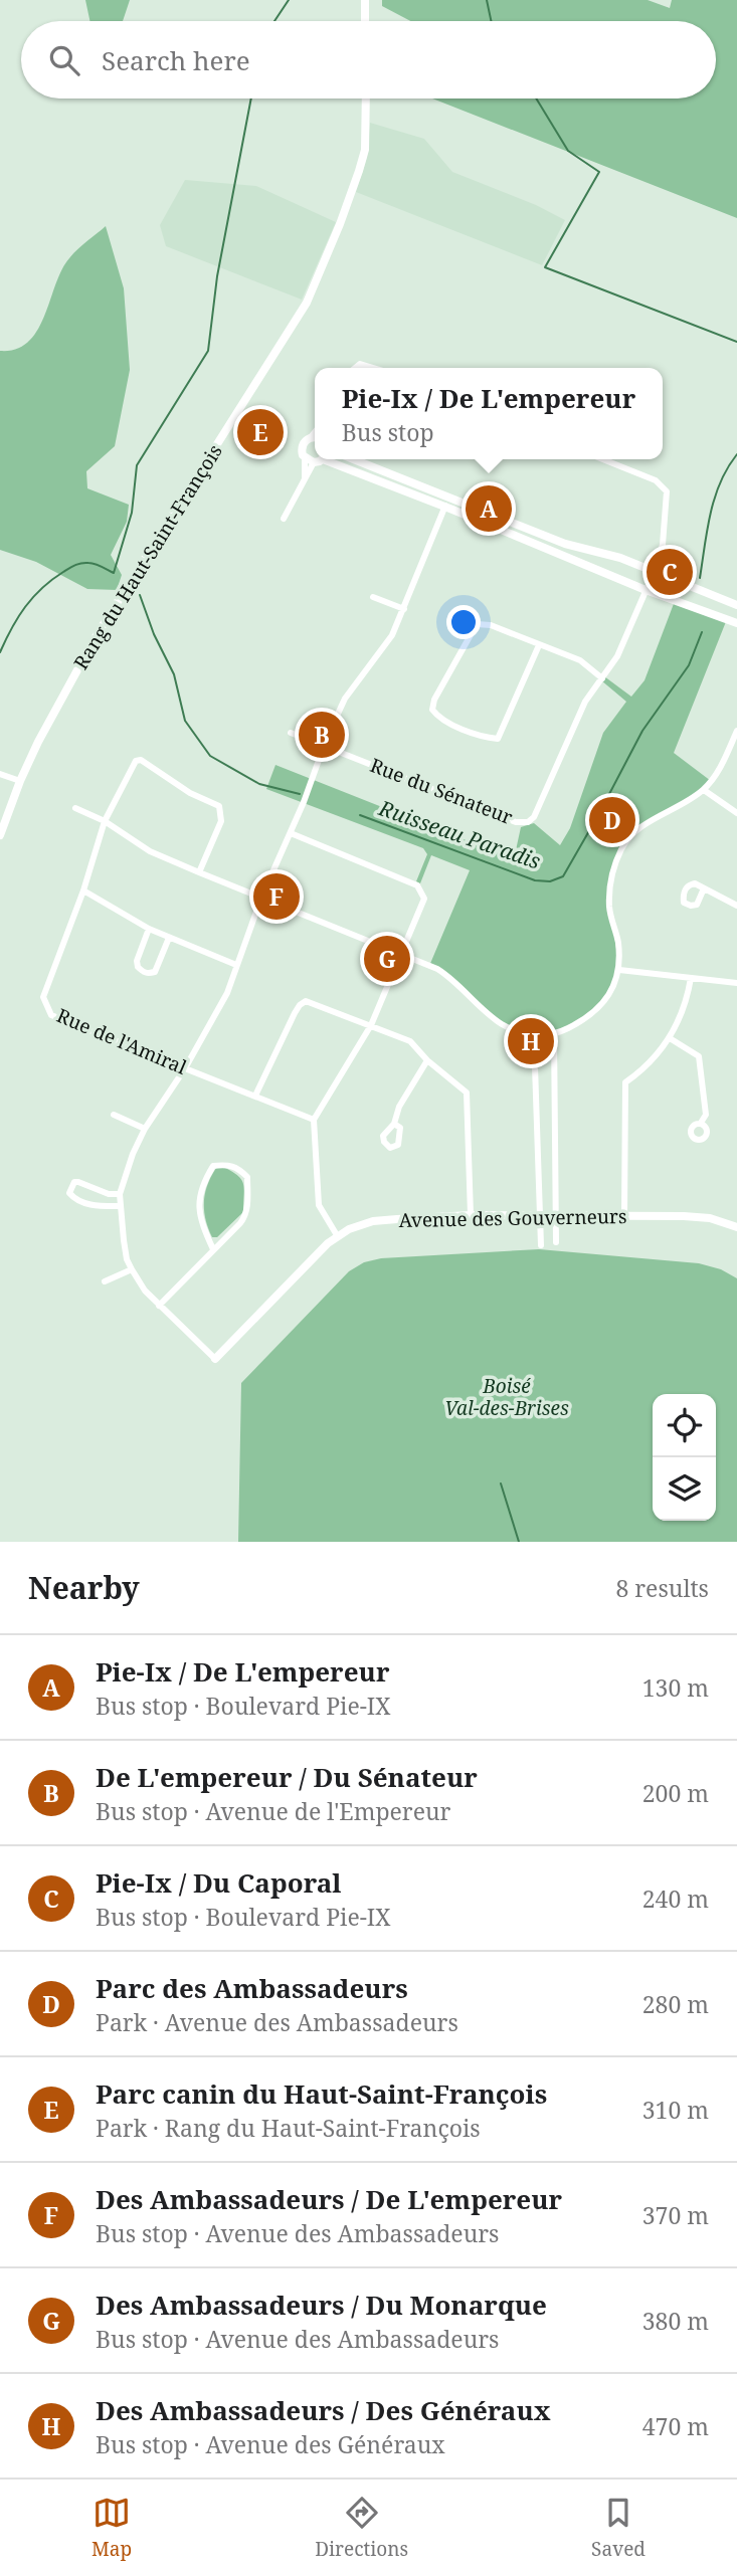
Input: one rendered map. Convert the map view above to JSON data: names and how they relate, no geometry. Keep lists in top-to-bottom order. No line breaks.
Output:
{"streets":{"street":["Rang du Haut-Saint-François","Rue du Sénateur","Rue de l'Amiral","Avenue des Gouverneurs"]},"water":["Ruisseau Paradis"],"parks":["Boisé Val-des-Brises"],"page":{"search":"Search here","popup":["Pie-Ix / De L'empereur","Bus stop"],"pins":["E","A","C","B","D","F","G","H"],"heading":["Nearby","8 results"],"list":[{"mark":"A","name":"Pie-Ix / De L'empereur","note":"Bus stop · Boulevard Pie-IX","value":"130 m"},{"mark":"B","name":"De L'empereur / Du Sénateur","note":"Bus stop · Avenue de l'Empereur","value":"200 m"},{"mark":"C","name":"Pie-Ix / Du Caporal","note":"Bus stop · Boulevard Pie-IX","value":"240 m"},{"mark":"D","name":"Parc des Ambassadeurs","note":"Park · Avenue des Ambassadeurs","value":"280 m"},{"mark":"E","name":"Parc canin du Haut-Saint-François","note":"Park · Rang du Haut-Saint-François","value":"310 m"},{"mark":"F","name":"Des Ambassadeurs / De L'empereur","note":"Bus stop · Avenue des Ambassadeurs","value":"370 m"},{"mark":"G","name":"Des Ambassadeurs / Du Monarque","note":"Bus stop · Avenue des Ambassadeurs","value":"380 m"},{"mark":"H","name":"Des Ambassadeurs / Des Généraux","note":"Bus stop · Avenue des Généraux","value":"470 m"}],"nav":["Map","Directions","Saved"]}}
